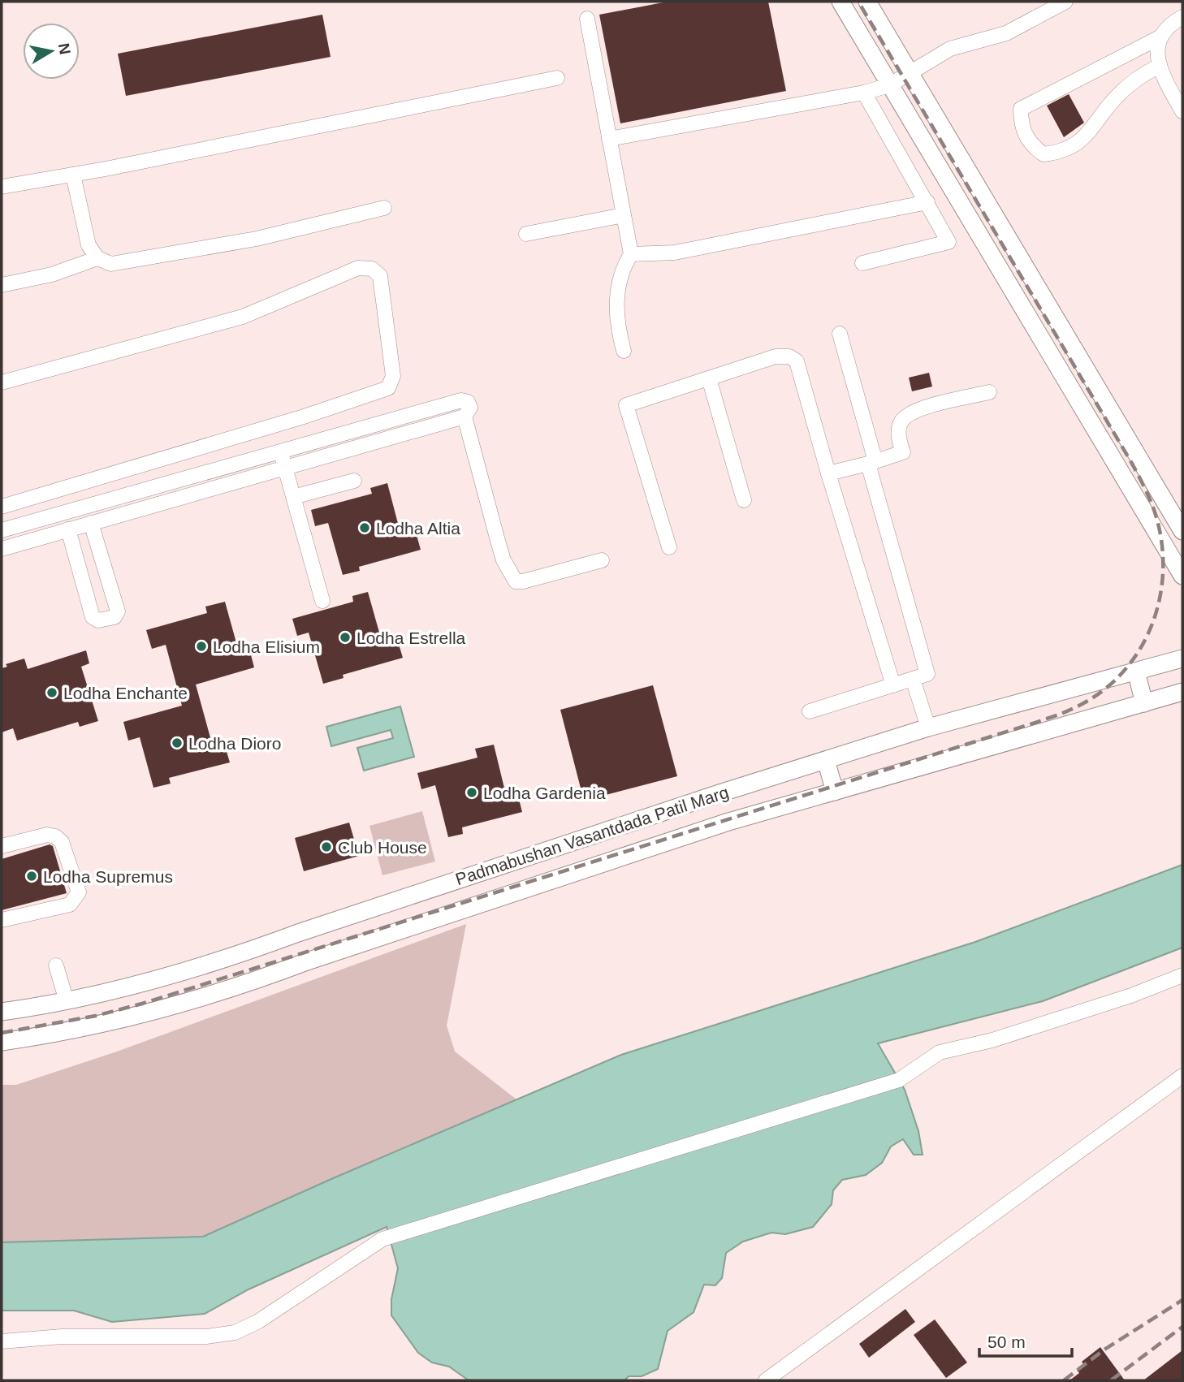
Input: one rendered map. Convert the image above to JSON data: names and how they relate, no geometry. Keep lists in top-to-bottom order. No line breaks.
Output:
{"streets":{"main road":["Padmabushan Vasantdada Patil Marg"]},"places":["Lodha Altia","Lodha Estrella","Lodha Elisium","Lodha Enchante","Lodha Dioro","Lodha Gardenia","Club House","Lodha Supremus"],"scale_bar":"50 m","north":"right"}
